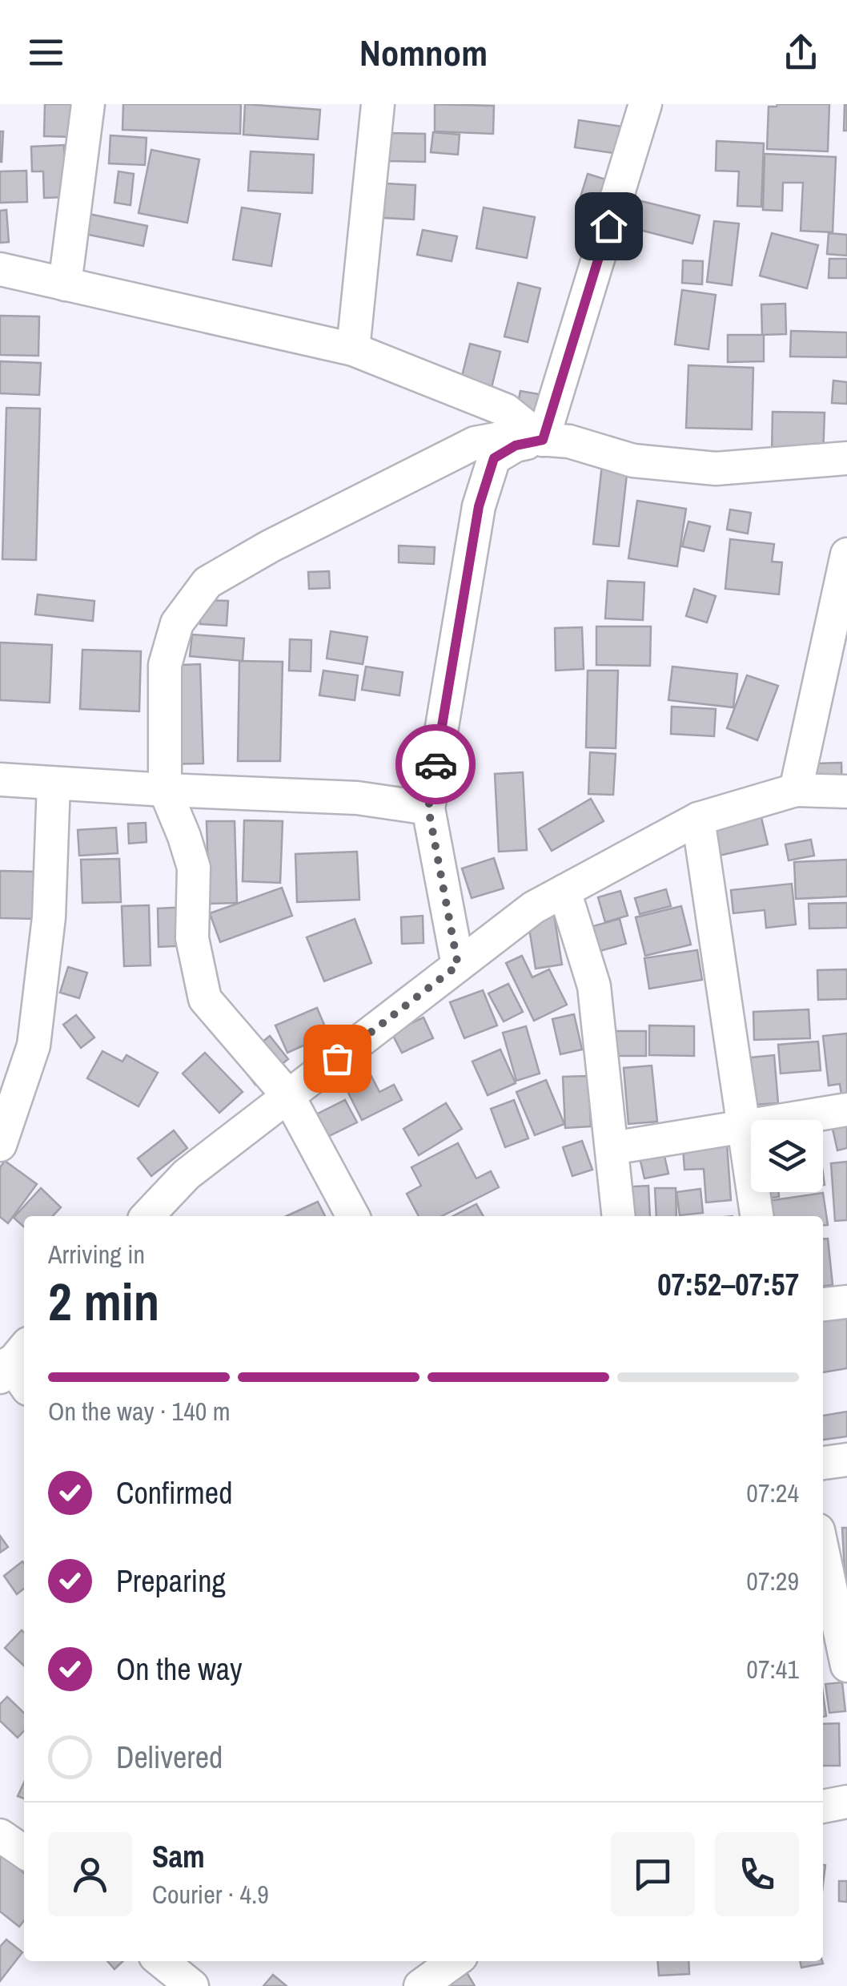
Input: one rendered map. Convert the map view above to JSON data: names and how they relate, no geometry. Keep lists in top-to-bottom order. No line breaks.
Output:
{"page":{"header":"Nomnom","heading":["2 min","Arriving in","07:52–07:57"],"panel":["Sam","Courier · 4.9"],"bar":"On the way · 140 m","list":[["Confirmed","07:24"],["Preparing","07:29"],["On the way","07:41"],"Delivered"]}}
